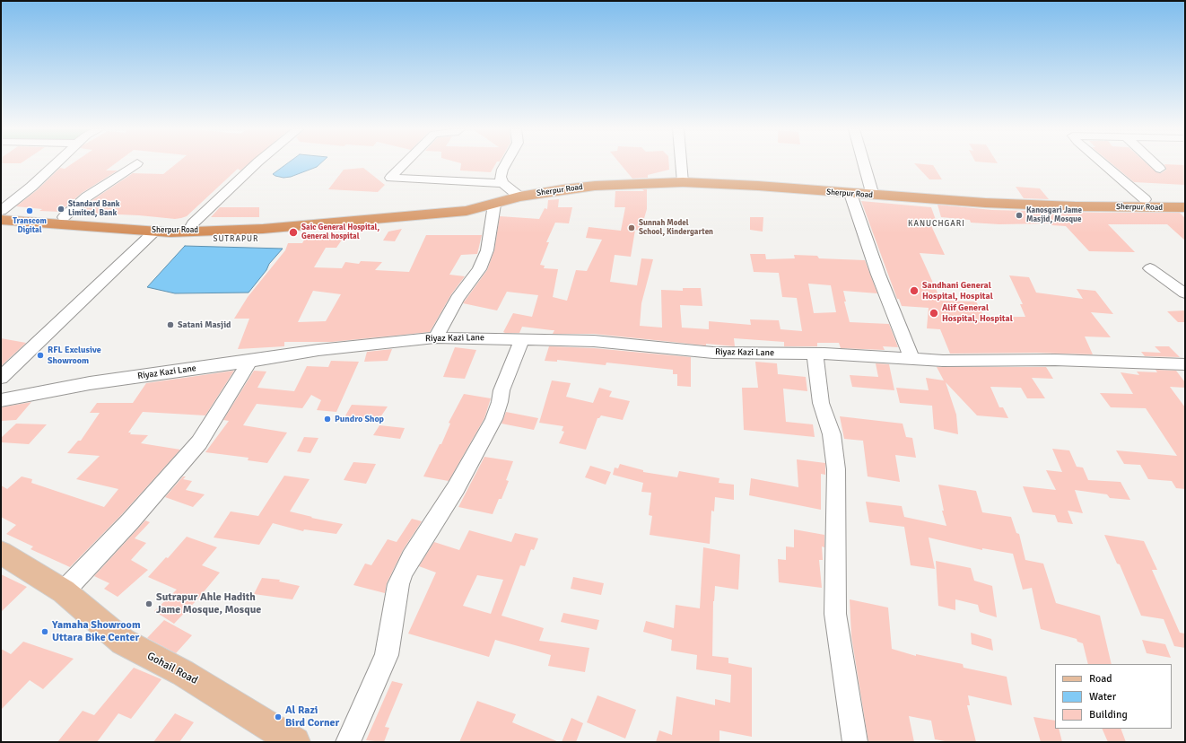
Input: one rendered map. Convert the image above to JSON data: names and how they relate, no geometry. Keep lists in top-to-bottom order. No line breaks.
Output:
{"streets":{"highway":["Sherpur Road"],"main road":["Gohail Road"],"street":["Riyaz Kazi Lane"]},"districts":["KANUCHGARI","SUTRAPUR"],"places":["Standard Bank Limited, Bank","Transcom Digital","Kanosgari Jame Masjid, Mosque","Sunnah Model School, Kindergarten","Saic General Hospital, General hospital","Sandhani General Hospital, Hospital","Alif General Hospital, Hospital","Satani Masjid","RFL Exclusive Showroom","Pundro Shop","Sutrapur Ahle Hadith Jame Mosque, Mosque","Yamaha Showroom Uttara Bike Center","Al Razi Bird Corner"],"legend":["Road","Water","Building"]}
